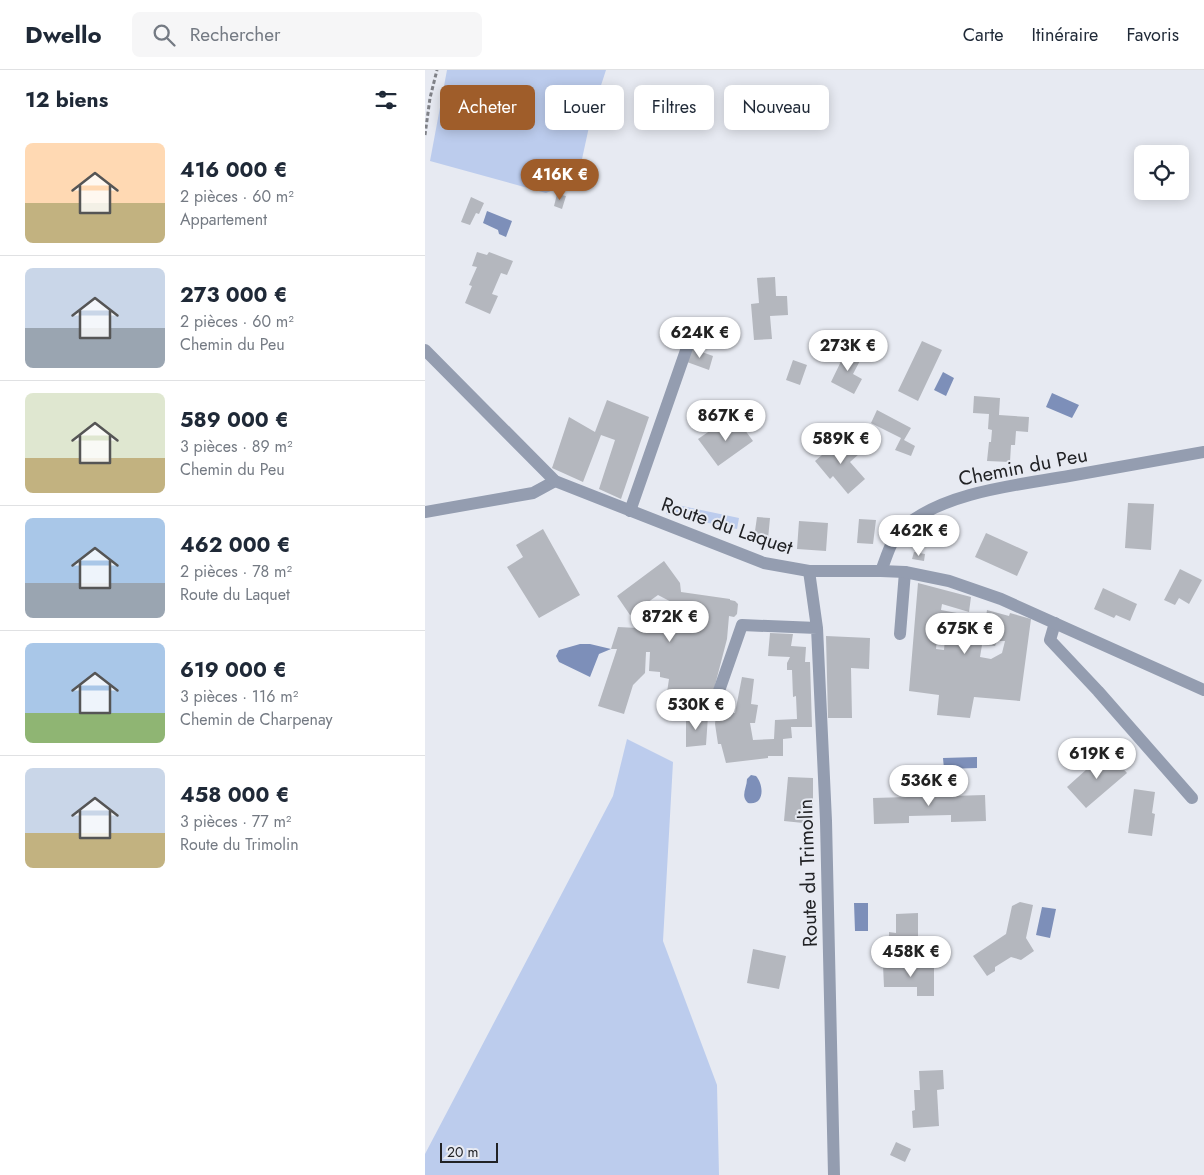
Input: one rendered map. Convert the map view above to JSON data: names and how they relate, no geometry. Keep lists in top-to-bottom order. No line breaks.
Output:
{"streets":{"street":["Chemin du Peu","Route du Laquet","Route du Trimolin"]},"crossings":[["Chemin du Peu","Route du Laquet"],["Route du Laquet","Route du Trimolin"]],"scale_bar":"20 m","page":{"header":"Dwello","search":"Rechercher","nav":["Carte","Itinéraire","Favoris"],"heading":"12 biens","chip":["Acheter","Louer","Filtres","Nouveau"],"list":[{"name":"416 000 €","note":"2 pièces · 60 m² · Appartement"},{"name":"273 000 €","note":"2 pièces · 60 m² · Chemin du Peu"},{"name":"589 000 €","note":"3 pièces · 89 m² · Chemin du Peu"},{"name":"462 000 €","note":"2 pièces · 78 m² · Route du Laquet"},{"name":"619 000 €","note":"3 pièces · 116 m² · Chemin de Charpenay"},{"name":"458 000 €","note":"3 pièces · 77 m² · Route du Trimolin"}],"price":["416K €","624K €","273K €","867K €","589K €","462K €","872K €","675K €","530K €","619K €","536K €","458K €"],"scale":"20 m"}}
